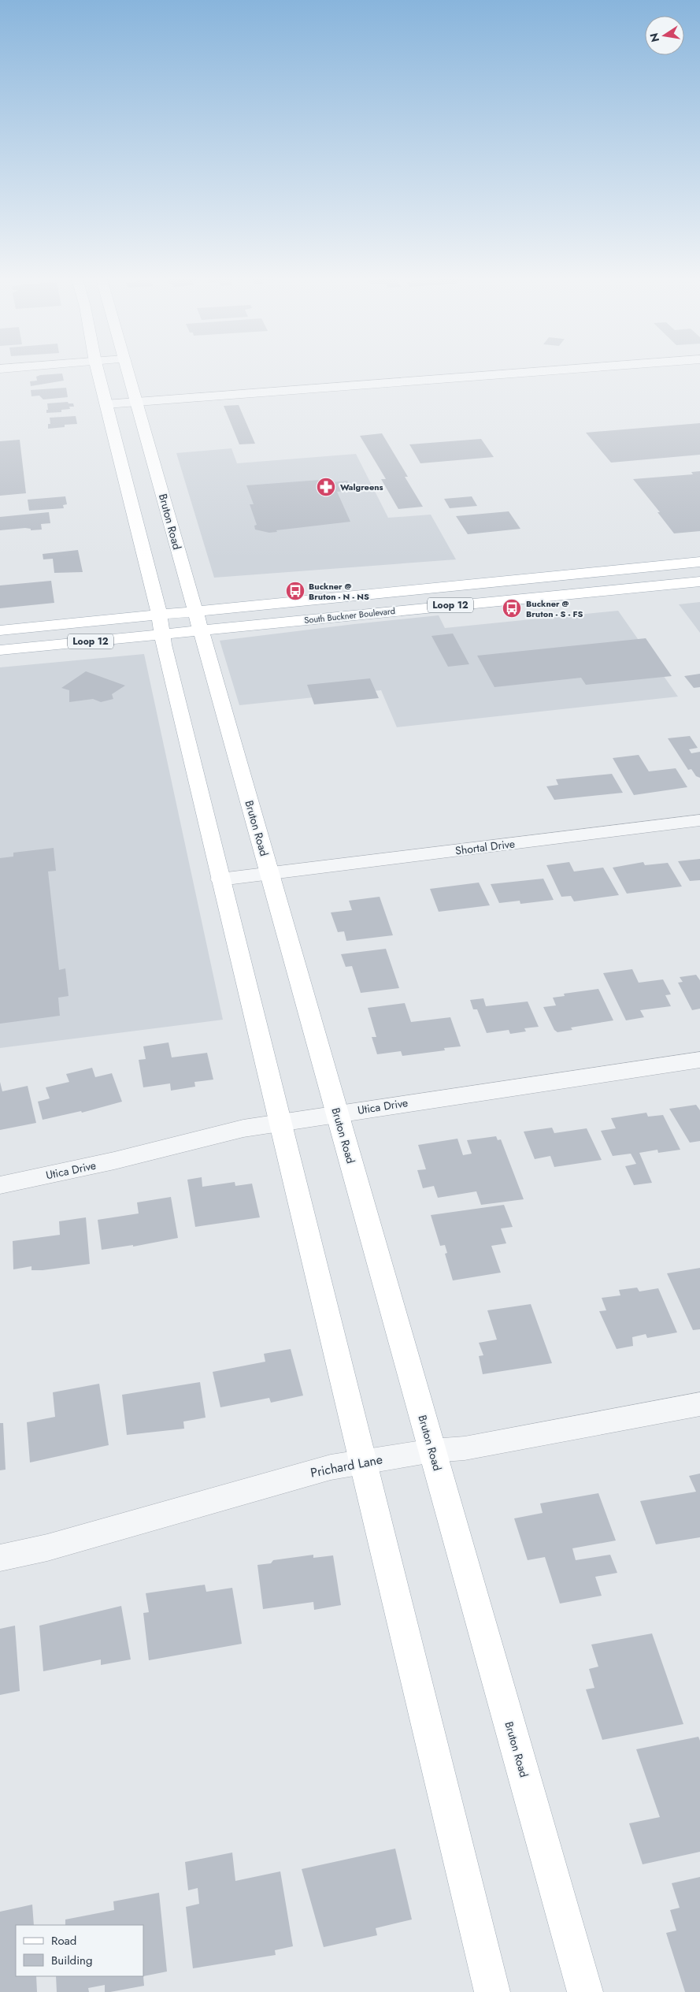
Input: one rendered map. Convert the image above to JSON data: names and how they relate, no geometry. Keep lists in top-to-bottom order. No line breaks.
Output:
{"streets":{"main road":["Bruton Road","Loop 12","South Buckner Boulevard"],"street":["Shortal Drive","Utica Drive","Prichard Lane"]},"crossings":[["Bruton Road","South Buckner Boulevard"],["Bruton Road","Shortal Drive"],["Bruton Road","Utica Drive"],["Bruton Road","Prichard Lane"]],"places":{"pharmacy":["Walgreens"],"bus stop":["Buckner @ Bruton - N - NS","Buckner @ Bruton - S - FS"]},"legend":["Road","Building"],"north":"left"}
